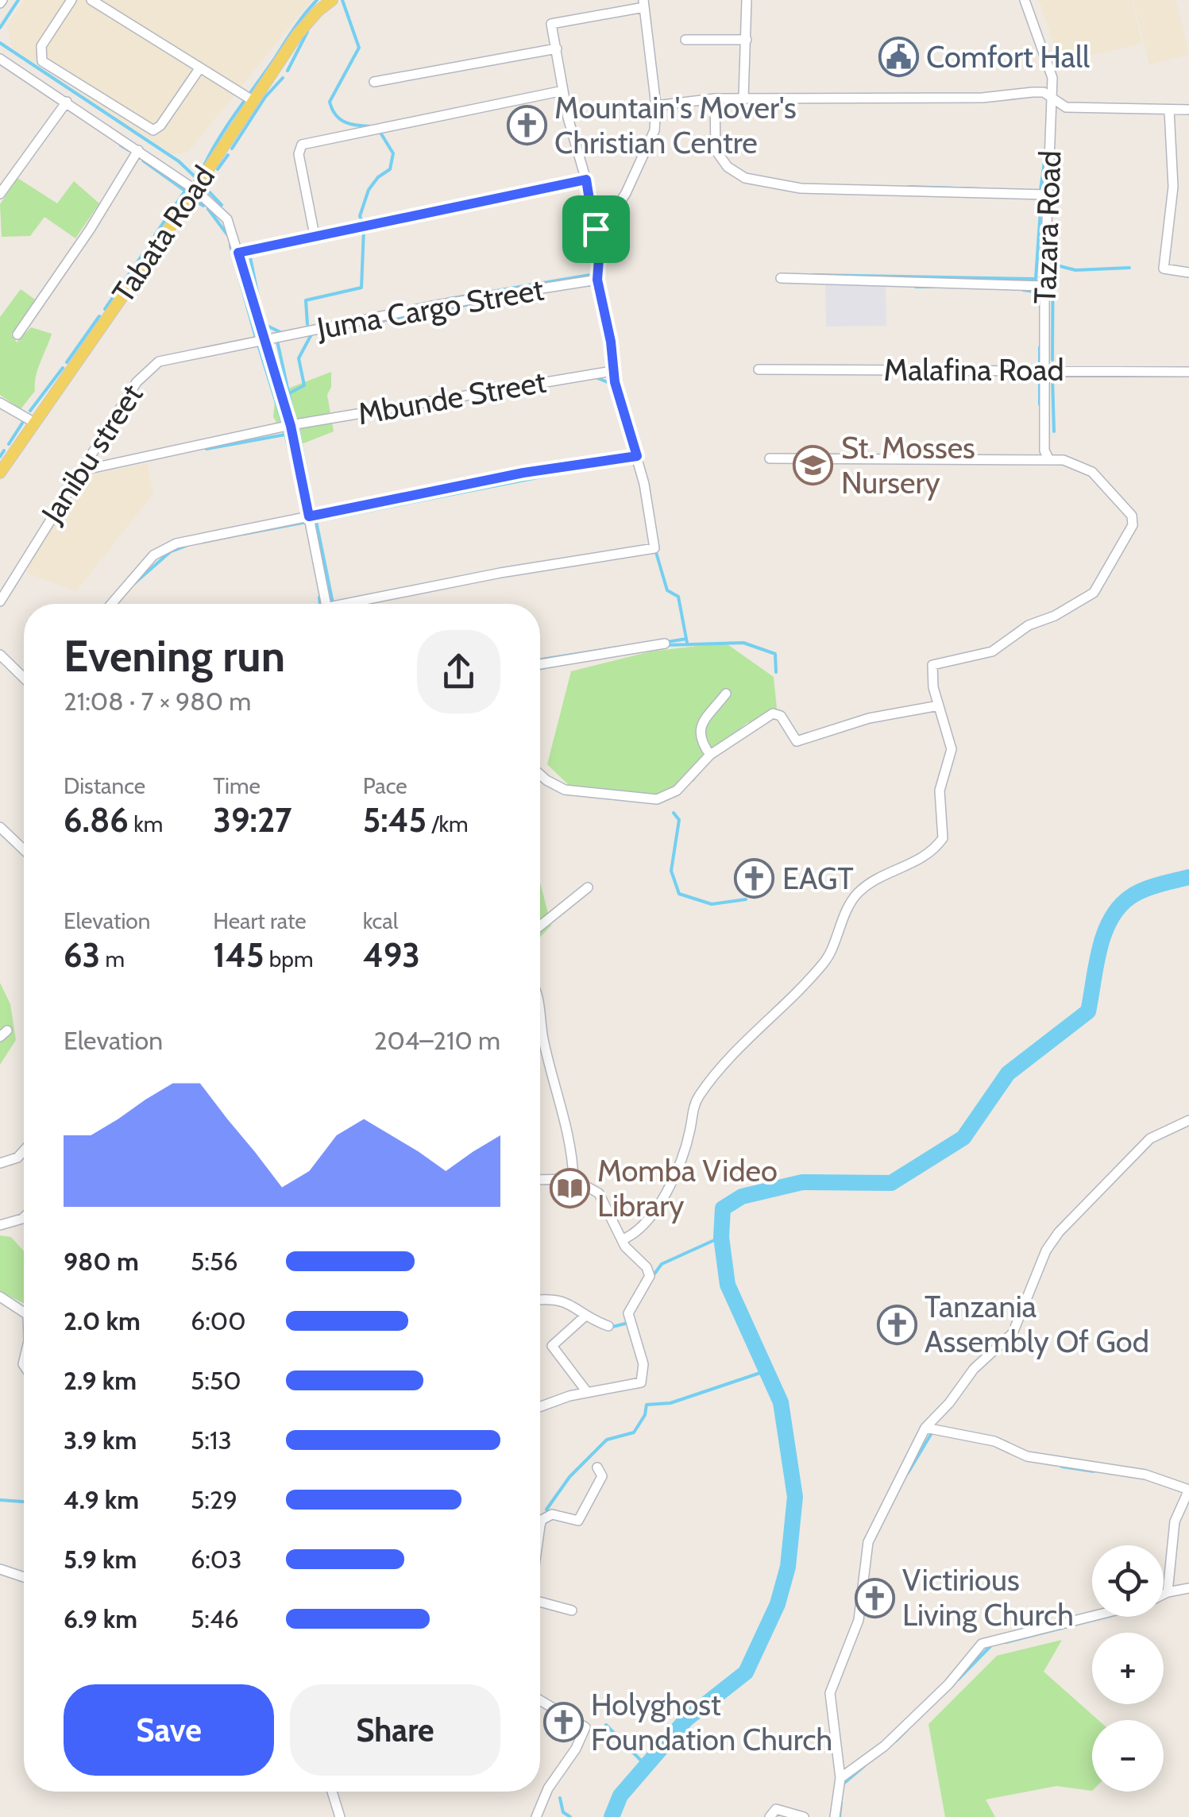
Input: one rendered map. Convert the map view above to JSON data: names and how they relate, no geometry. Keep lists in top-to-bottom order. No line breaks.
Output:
{"streets":{"main road":["Tabata Road"],"street":["Tazara Road","Juma Cargo Street","Malafina Road","Mbunde Street","Janibu street"]},"crossings":[["Tazara Road","Malafina Road"],["Juma Cargo Street","Janibu street"],["Mbunde Street","Janibu street"]],"places":{"public building":["Comfort Hall"],"church":["Mountain's Mover's Christian Centre","EAGT","Tanzania Assembly Of God","Victirious Living Church","Holyghost Foundation Church"],"school or university":["St. Mosses Nursery"],"library":["Momba Video Library"]},"page":{"heading":["Evening run","21:08 · 7 × 980 m"],"stats":[["Distance","6.86 km"],["Time","39:27"],["Pace","5:45 /km"],["Elevation","63 m"],["Heart rate","145 bpm"],["kcal","493"]],"chart":["Elevation","204–210 m"],"list":[{"name":"980 m","note":"5:56"},{"name":"2.0 km","note":"6:00"},{"name":"2.9 km","note":"5:50"},{"name":"3.9 km","note":"5:13"},{"name":"4.9 km","note":"5:29"},{"name":"5.9 km","note":"6:03"},{"name":"6.9 km","note":"5:46"}],"map_buttons":["+","−"],"buttons":["Save","Share"]}}
